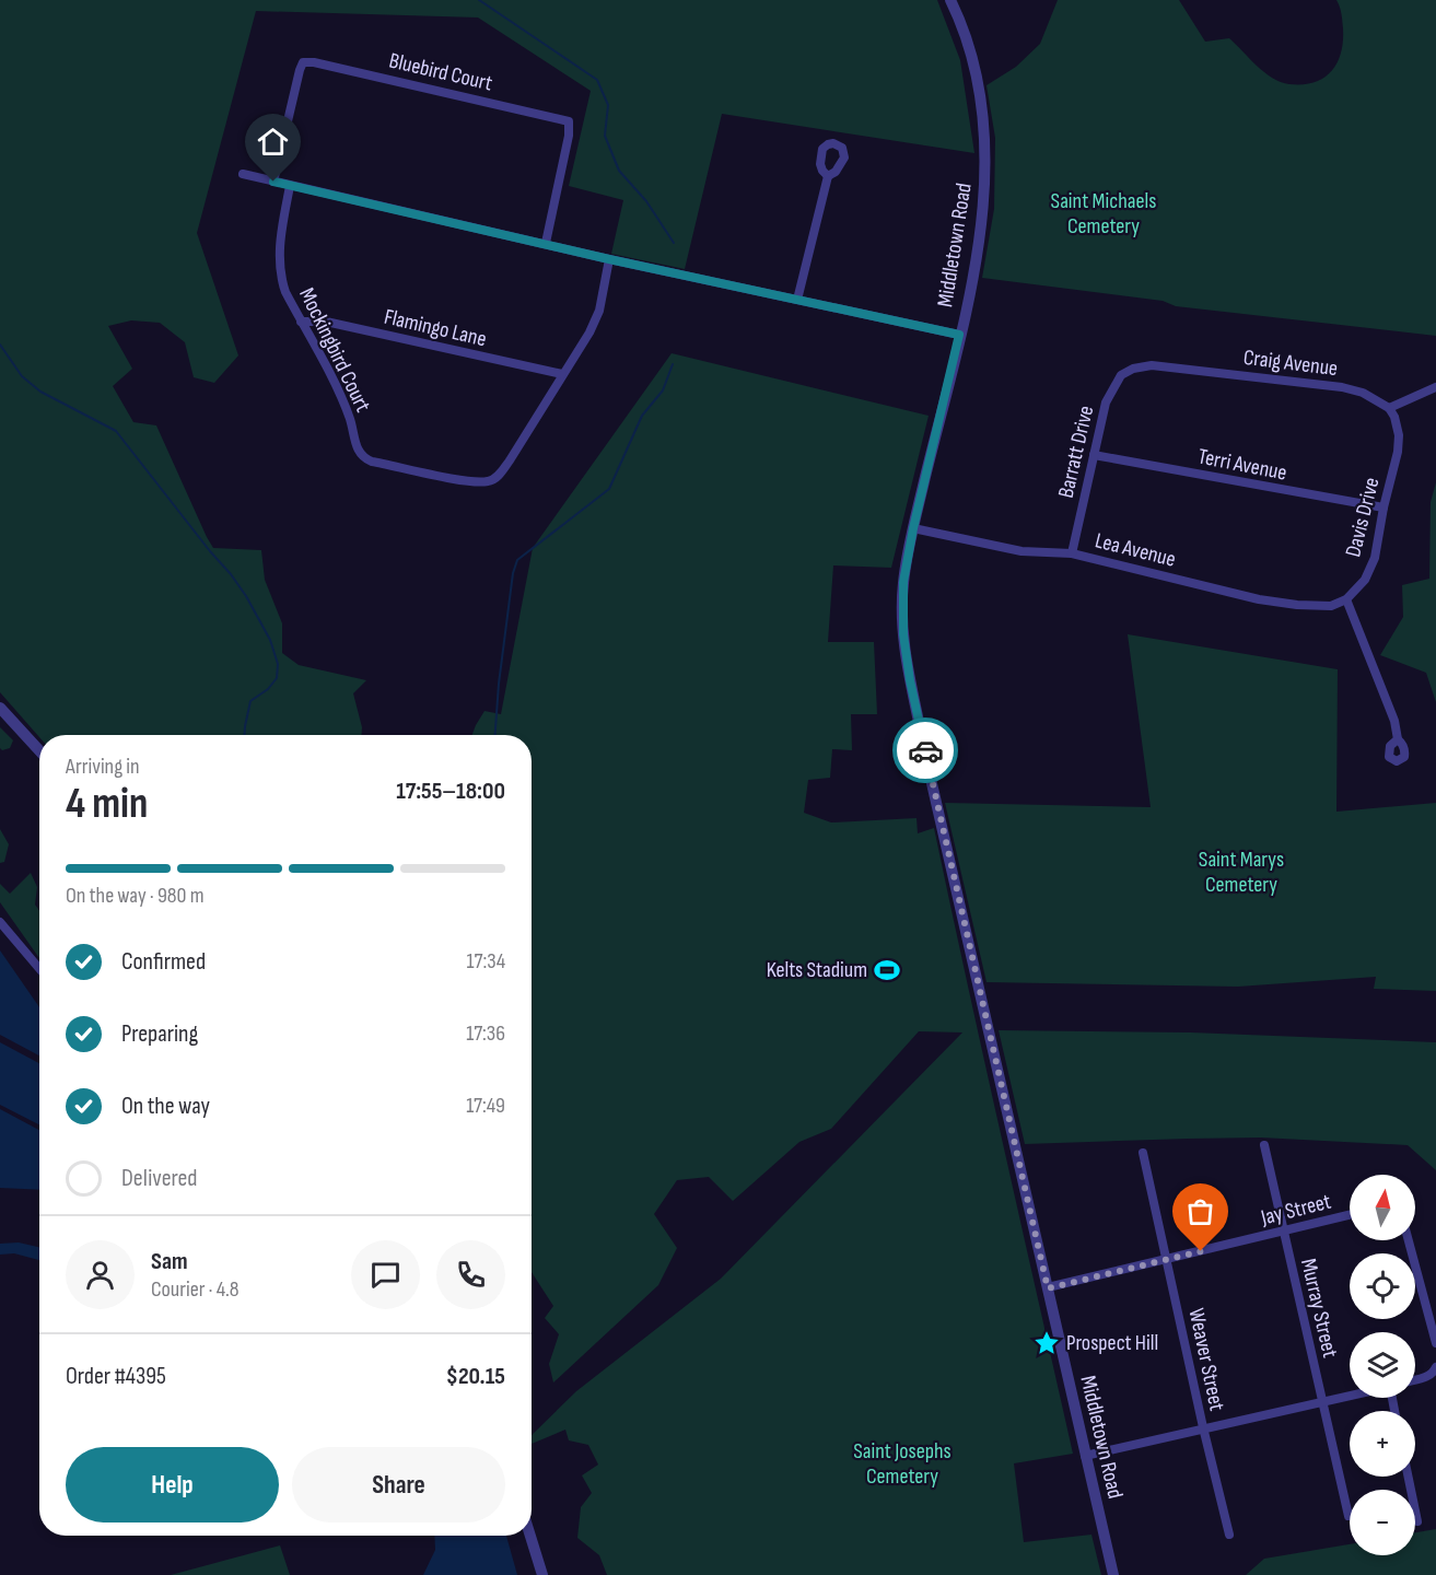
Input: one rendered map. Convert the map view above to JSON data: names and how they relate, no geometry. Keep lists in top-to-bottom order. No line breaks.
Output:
{"streets":{"street":["Bluebird Court","Middletown Road","Flamingo Lane","Mockingbird Court","Craig Avenue","Barratt Drive","Terri Avenue","Davis Drive","Lea Avenue","Jay Street","Murray Street","Weaver Street"]},"crossings":[["Middletown Road","Lea Avenue"],["Middletown Road","Jay Street"],["Flamingo Lane","Mockingbird Court"],["Craig Avenue","Barratt Drive"],["Craig Avenue","Davis Drive"],["Barratt Drive","Terri Avenue"],["Barratt Drive","Lea Avenue"],["Terri Avenue","Davis Drive"],["Davis Drive","Lea Avenue"],["Jay Street","Murray Street"],["Jay Street","Weaver Street"]],"parks":["Saint Michaels Cemetery","Saint Marys Cemetery","Saint Josephs Cemetery"],"places":{"sports":["Kelts Stadium"],"place":["Prospect Hill"]},"north":"top","page":{"heading":["4 min","Arriving in","17:55–18:00"],"panel":["Sam","Courier · 4.8","Order #4395","$20.15"],"bar":"On the way · 980 m","list":[["Confirmed","17:34"],["Preparing","17:36"],["On the way","17:49"],"Delivered"],"map_buttons":["+","−"],"buttons":["Help","Share"]}}
